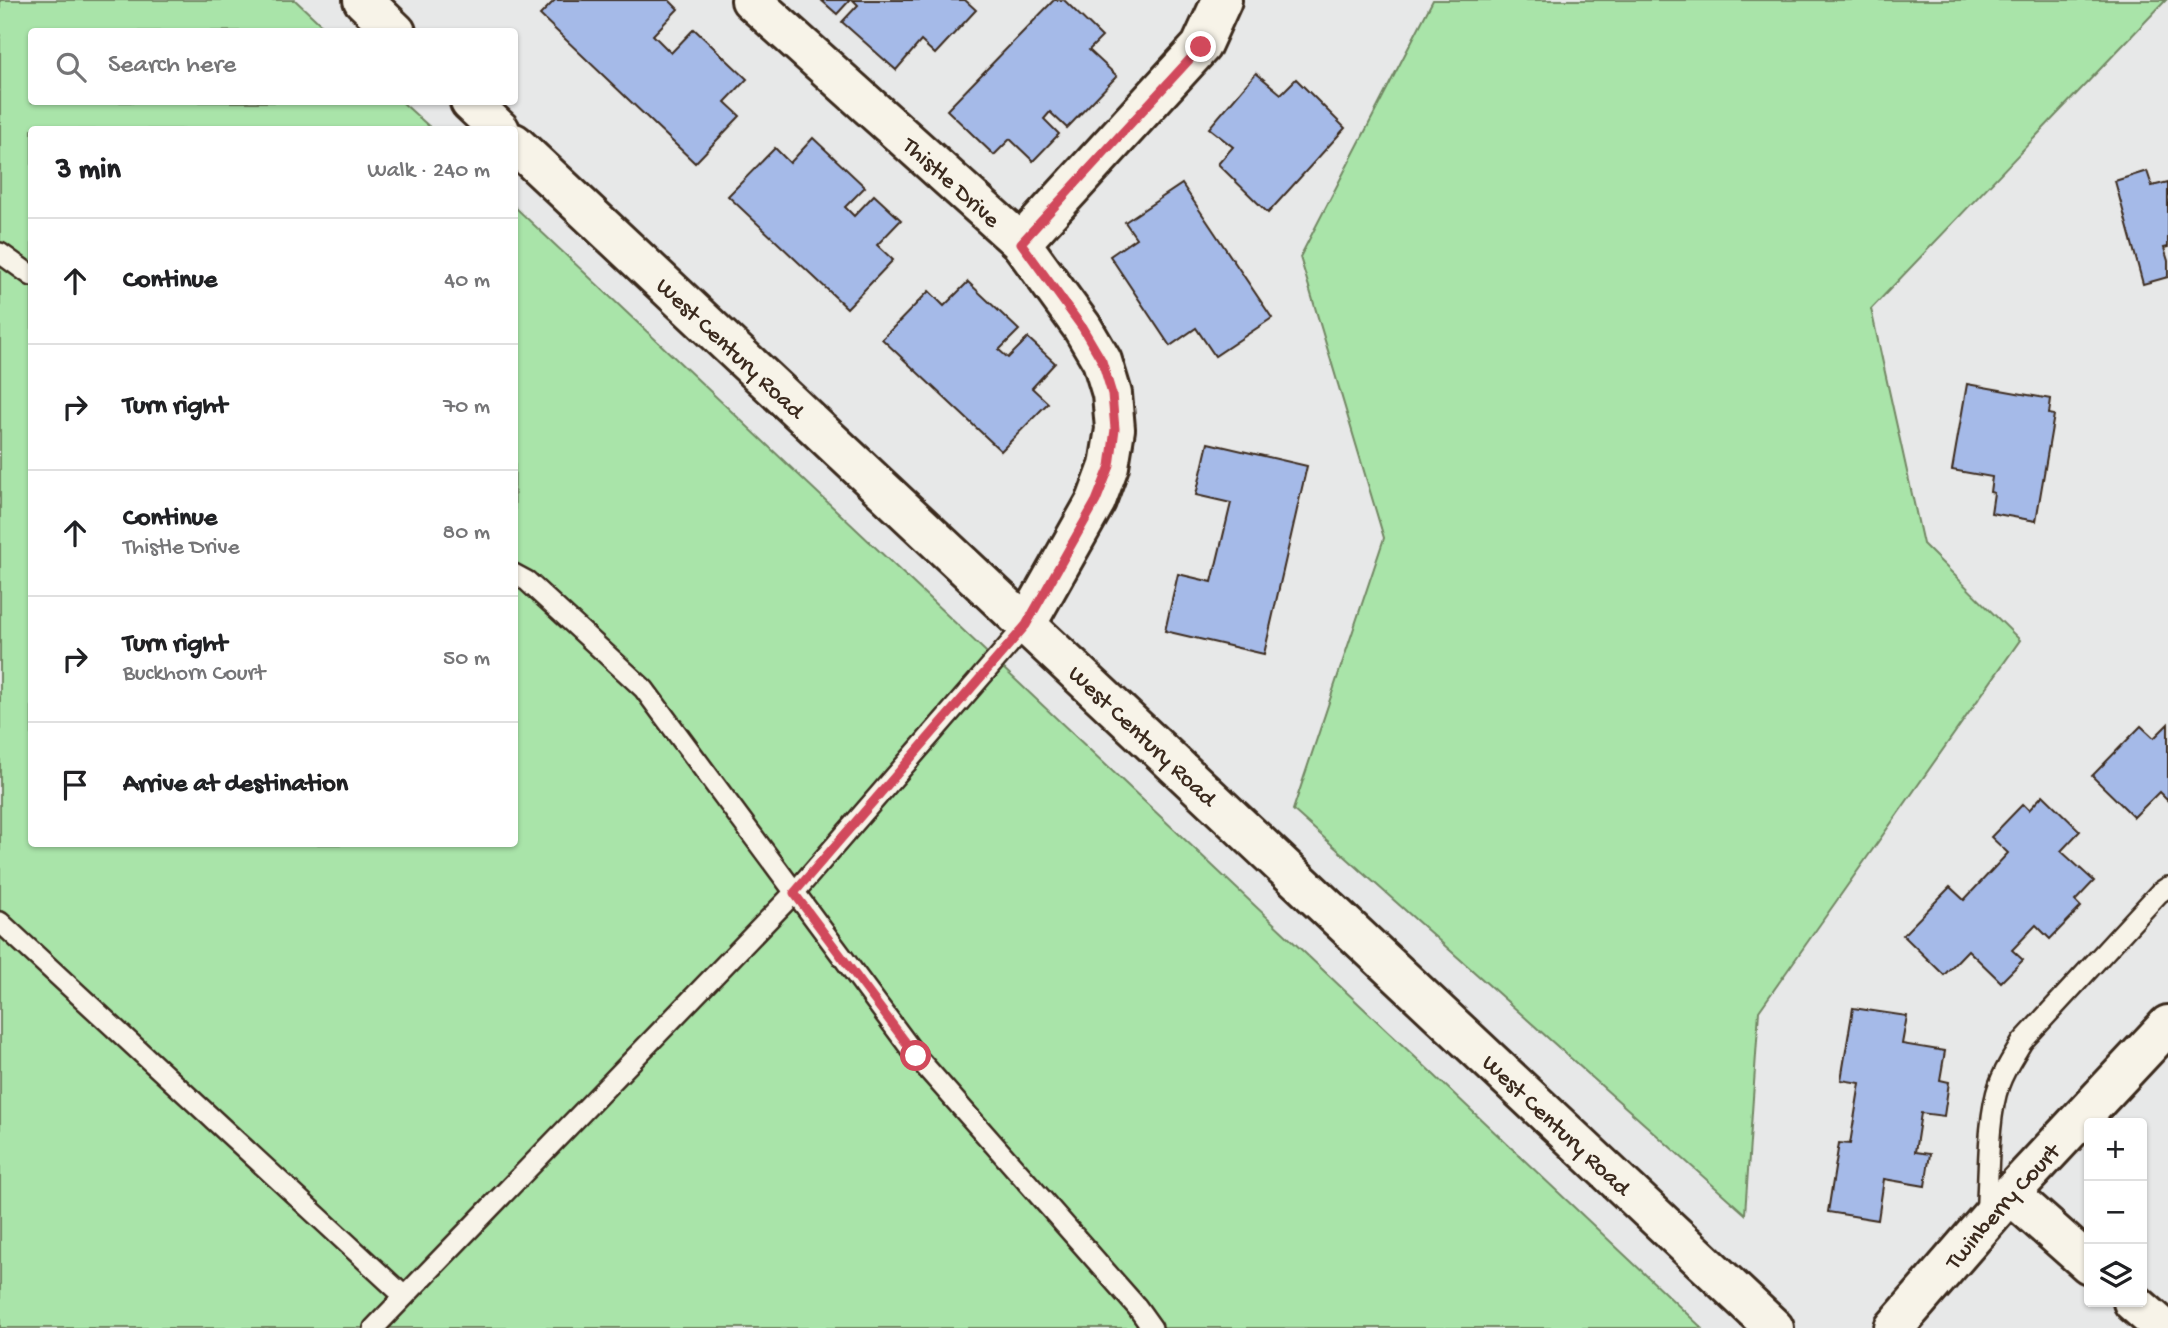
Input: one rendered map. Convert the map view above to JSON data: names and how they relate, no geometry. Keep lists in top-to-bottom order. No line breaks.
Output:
{"streets":{"main road":["Thistle Drive","West Century Road","Twinberry Court"]},"crossings":[["Thistle Drive","West Century Road"]],"page":{"search":"Search here","heading":["3 min","Walk · 240 m"],"list":[["Continue","40 m"],["Turn right","70 m"],["Continue","Thistle Drive","80 m"],["Turn right","Buckhorn Court","50 m"],"Arrive at destination"],"map_buttons":["+","−"]}}
